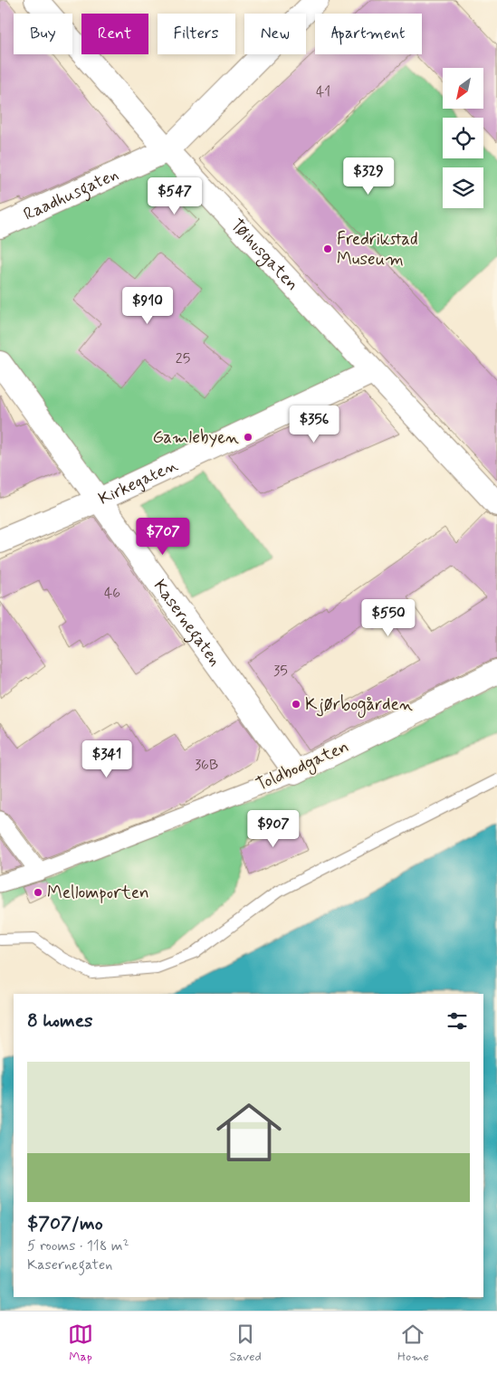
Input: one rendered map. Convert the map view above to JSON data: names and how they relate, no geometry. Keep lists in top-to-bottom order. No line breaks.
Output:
{"streets":{"street":["Raadhusgaten","Tøihusgaten","Kirkegaten","Kasernegaten","Toldbodgaten"]},"crossings":[["Raadhusgaten","Tøihusgaten"],["Tøihusgaten","Kirkegaten"],["Kirkegaten","Kasernegaten"],["Kasernegaten","Toldbodgaten"]],"places":["Fredrikstad Museum","Gamlebyen","Kjørbogården","Mellomporten"],"house_numbers":["41","25","46","35","36B"],"north":"bottom left","page":{"chip":["Buy","Rent","Filters","New","Apartment"],"price":["$329","$547","$910","$356","$707","$550","$341","$907"],"heading":"8 homes","list":[{"name":"$707/mo","note":"5 rooms · 118 m² · Kasernegaten"}],"tabs":["Map","Saved","Home"]}}
